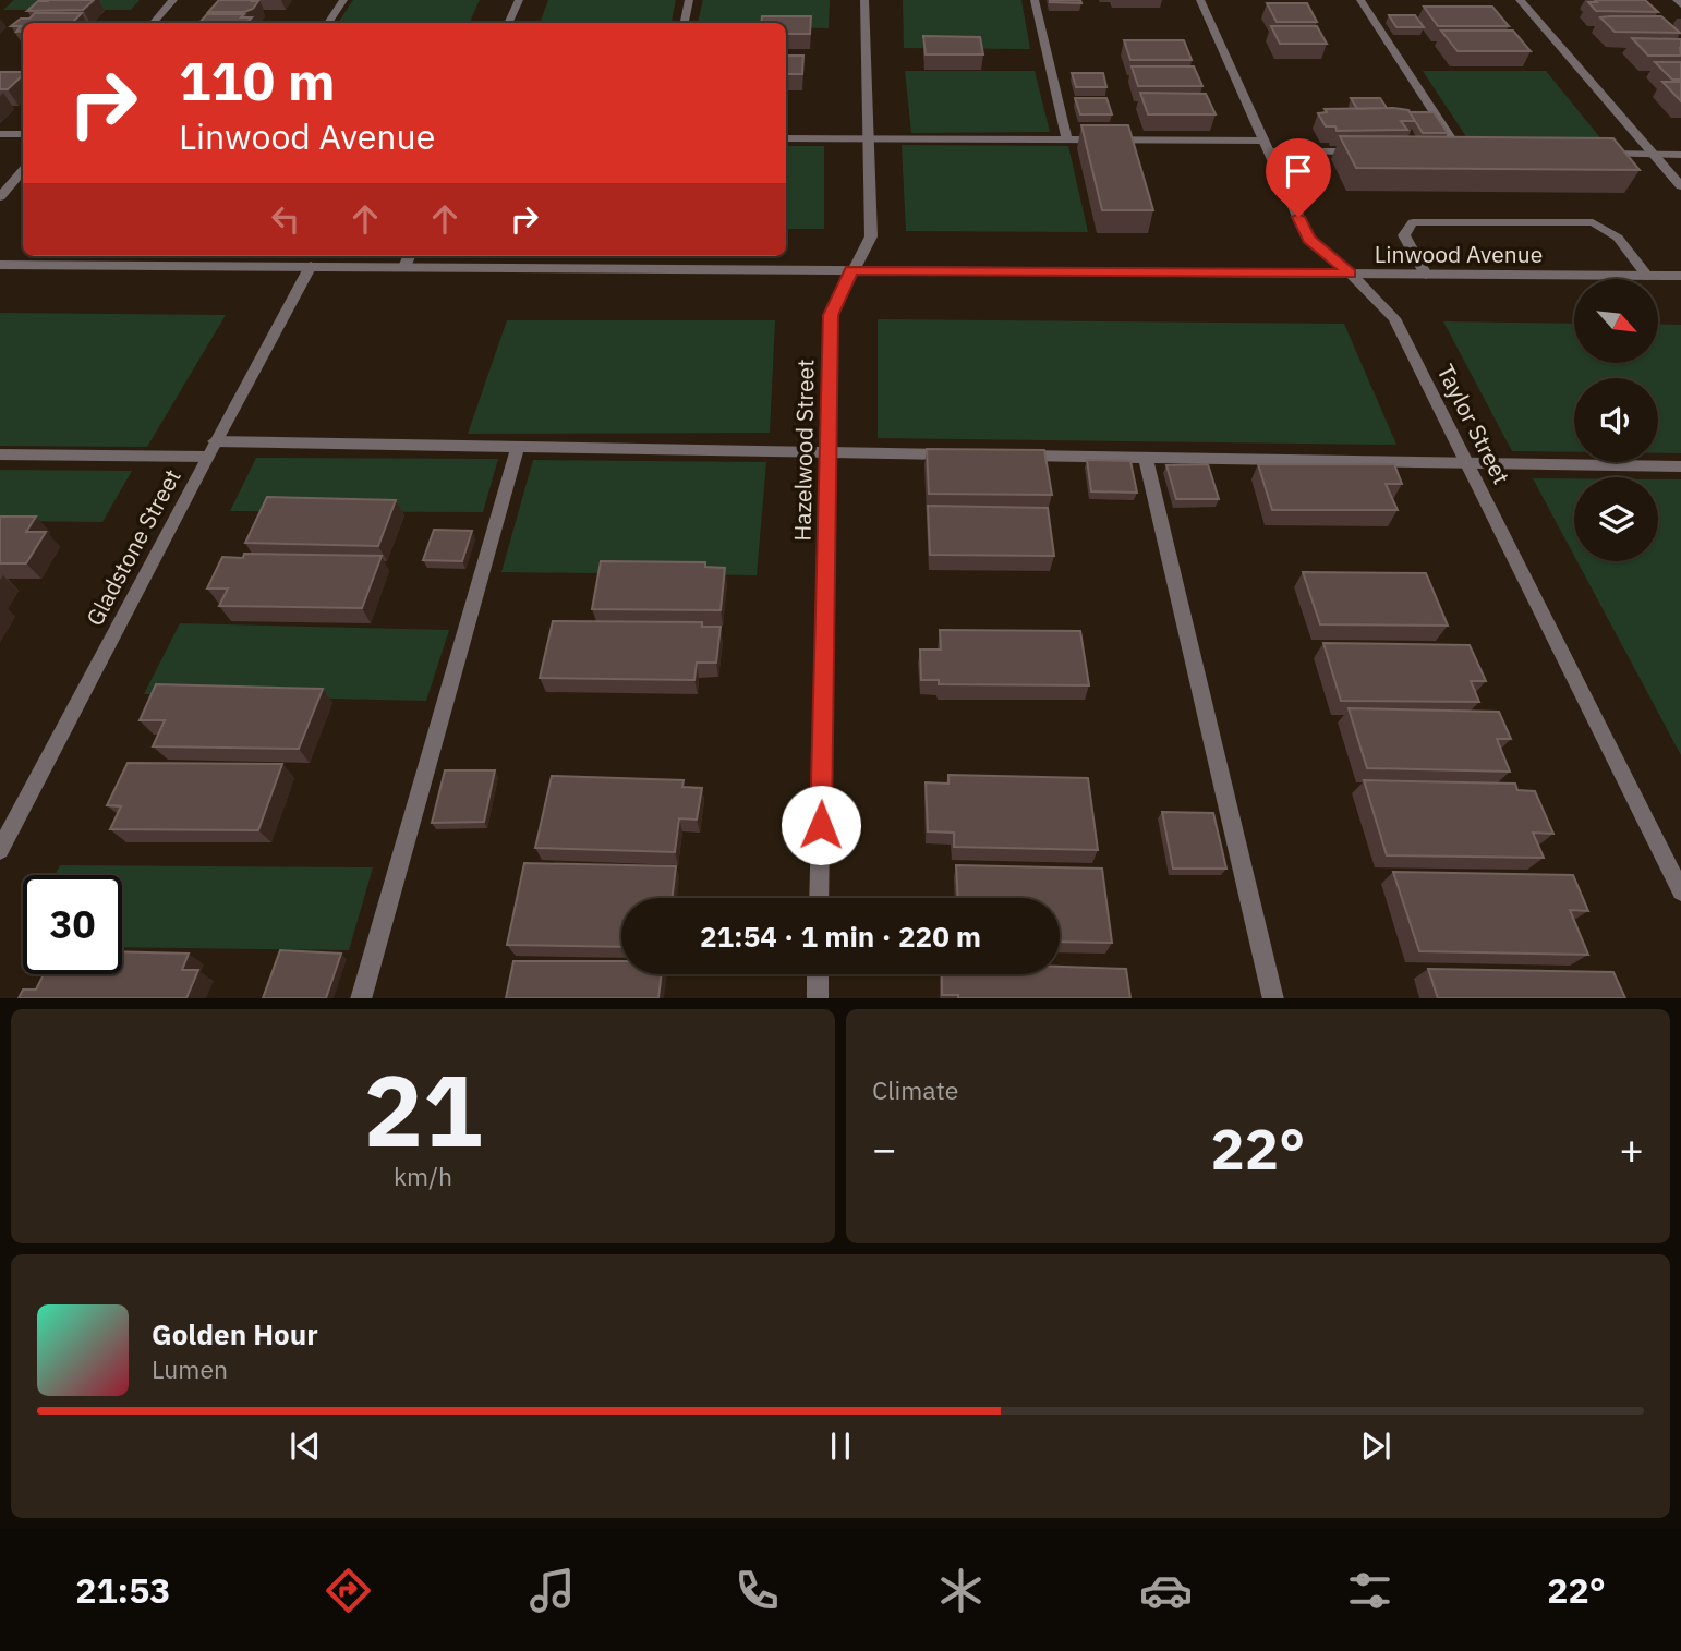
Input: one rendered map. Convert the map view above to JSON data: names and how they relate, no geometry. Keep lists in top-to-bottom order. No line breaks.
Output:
{"streets":{"street":["Linwood Avenue","Taylor Street","Hazelwood Street","Gladstone Street"]},"crossings":[["Linwood Avenue","Taylor Street"],["Linwood Avenue","Hazelwood Street"],["Linwood Avenue","Gladstone Street"]],"north":"bottom right","page":{"turn":["110 m","Linwood Avenue"],"limit":"30","trip":"21:54 · 1 min · 220 m","tile":[["21","km/h"],"Climate"],"heat":["−","22°","+"],"song":["Golden Hour","Lumen"],"tabs":["21:53","22°"]}}
